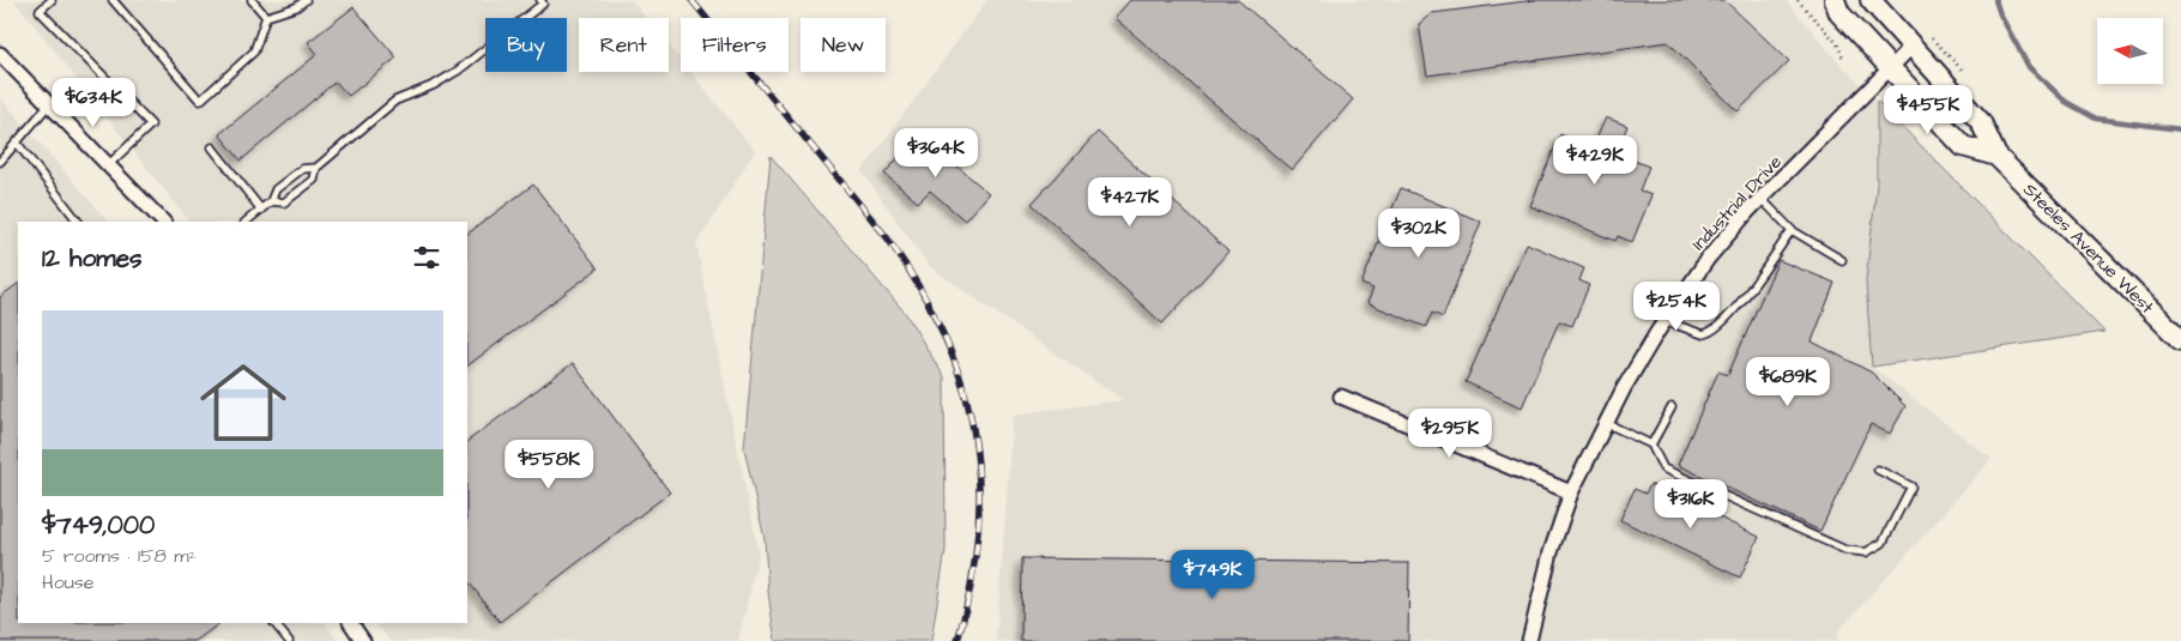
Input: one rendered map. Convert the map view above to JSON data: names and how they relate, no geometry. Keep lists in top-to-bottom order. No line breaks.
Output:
{"streets":{"main road":["Steeles Avenue West"],"street":["Industrial Drive"]},"crossings":[["Industrial Drive","Steeles Avenue West"]],"north":"left","page":{"chip":["Buy","Rent","Filters","New"],"price":["$634K","$455K","$364K","$429K","$427K","$302K","$254K","$689K","$295K","$558K","$316K","$749K"],"heading":"12 homes","list":[{"name":"$749,000","note":"5 rooms · 158 m² · House"}]}}
